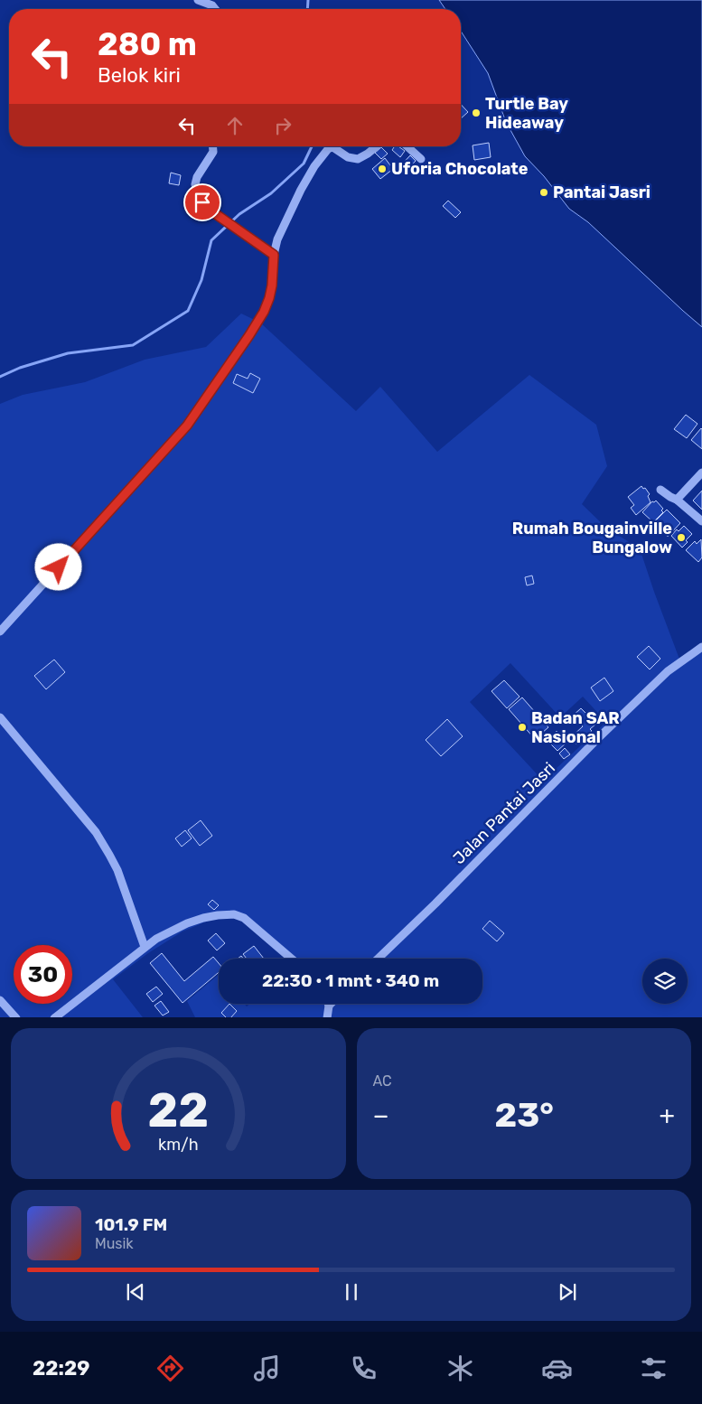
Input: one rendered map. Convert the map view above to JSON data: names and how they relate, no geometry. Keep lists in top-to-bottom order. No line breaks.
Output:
{"streets":{"street":["Jalan Pantai Jasri"]},"places":["Turtle Bay Hideaway","Uforia Chocolate","Pantai Jasri","Rumah Bougainville Bungalow","Badan SAR Nasional"],"page":{"turn":["280 m","Belok kiri"],"limit":"30","trip":"22:30 · 1 mnt · 340 m","tile":"AC","heat":["−","23°","+"],"song":["101.9 FM","Musik"],"tabs":"22:29","gauge":["22","km/h"]}}
